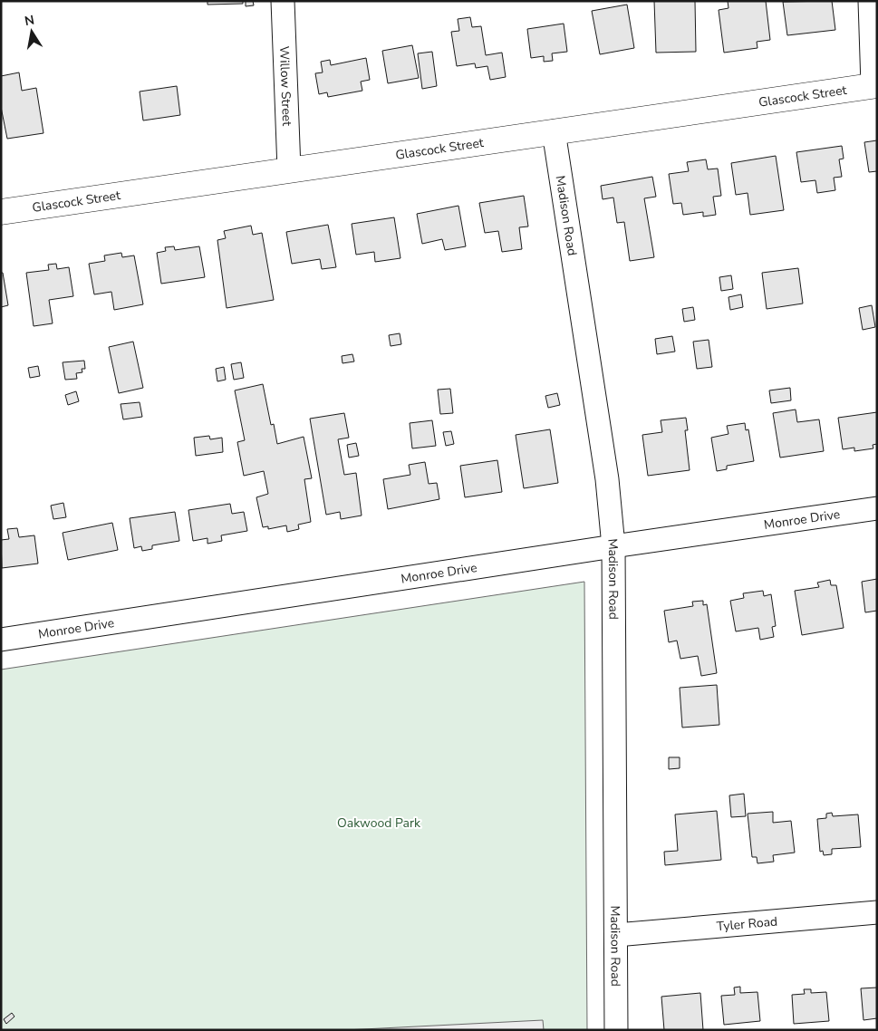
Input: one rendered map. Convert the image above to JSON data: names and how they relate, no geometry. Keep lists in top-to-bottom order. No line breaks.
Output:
{"streets":{"street":["Willow Street","Glascock Street","Madison Road","Monroe Drive","Tyler Road"]},"crossings":[["Willow Street","Glascock Street"],["Glascock Street","Madison Road"],["Madison Road","Monroe Drive"],["Madison Road","Tyler Road"]],"parks":["Oakwood Park"],"north":"top"}
